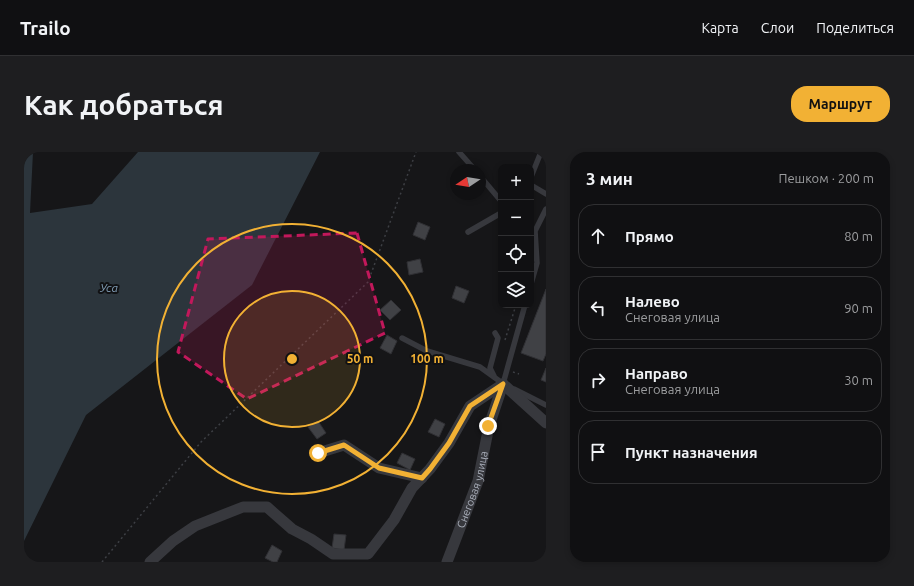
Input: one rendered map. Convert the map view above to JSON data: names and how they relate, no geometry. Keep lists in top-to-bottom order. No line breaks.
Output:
{"streets":{"street":["Снеговая улица"]},"water":["Уса"],"north":"left","page":{"header":"Trailo","nav":["Карта","Слои","Поделиться"],"buttons":"Маршрут","title":"Как добраться","heading":["3 мин","Пешком · 200 m"],"map_buttons":["+","−"],"list":[["Прямо","80 m"],["Налево","Снеговая улица","90 m"],["Направо","Снеговая улица","30 m"],"Пункт назначения"]},"rings":["50 m","100 m"]}
